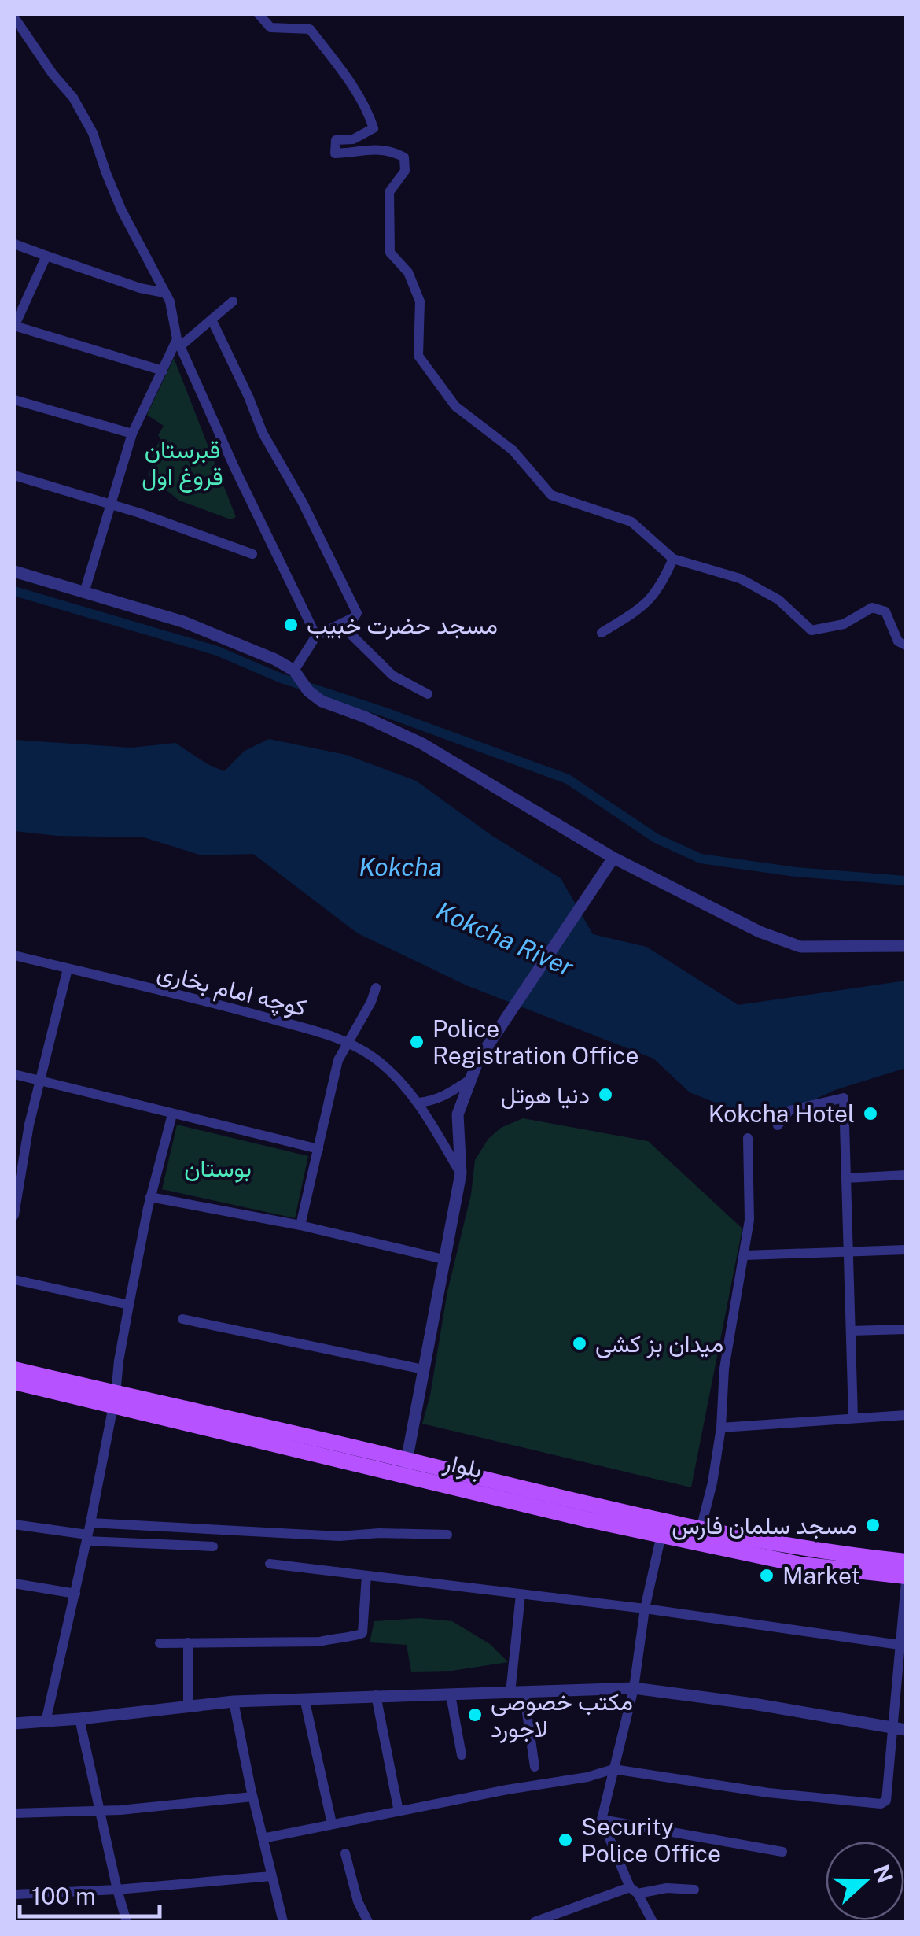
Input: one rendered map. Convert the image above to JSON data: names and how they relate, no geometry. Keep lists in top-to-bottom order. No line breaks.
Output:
{"streets":{"main road":["بلوار"],"street":["کوچه امام بخاری"]},"water":["Kokcha","Kokcha River"],"parks":["قبرستان قروغ اول","بوستان"],"places":["مسجد حضرت خبیب","Police Registration Office","دنیا هوتل","Kokcha Hotel","میدان بز کشی","مسجد سلمان فارس","Market","مکتب خصوصی لاجورد","Security Police Office"],"scale_bar":"100 m","north":"right"}
